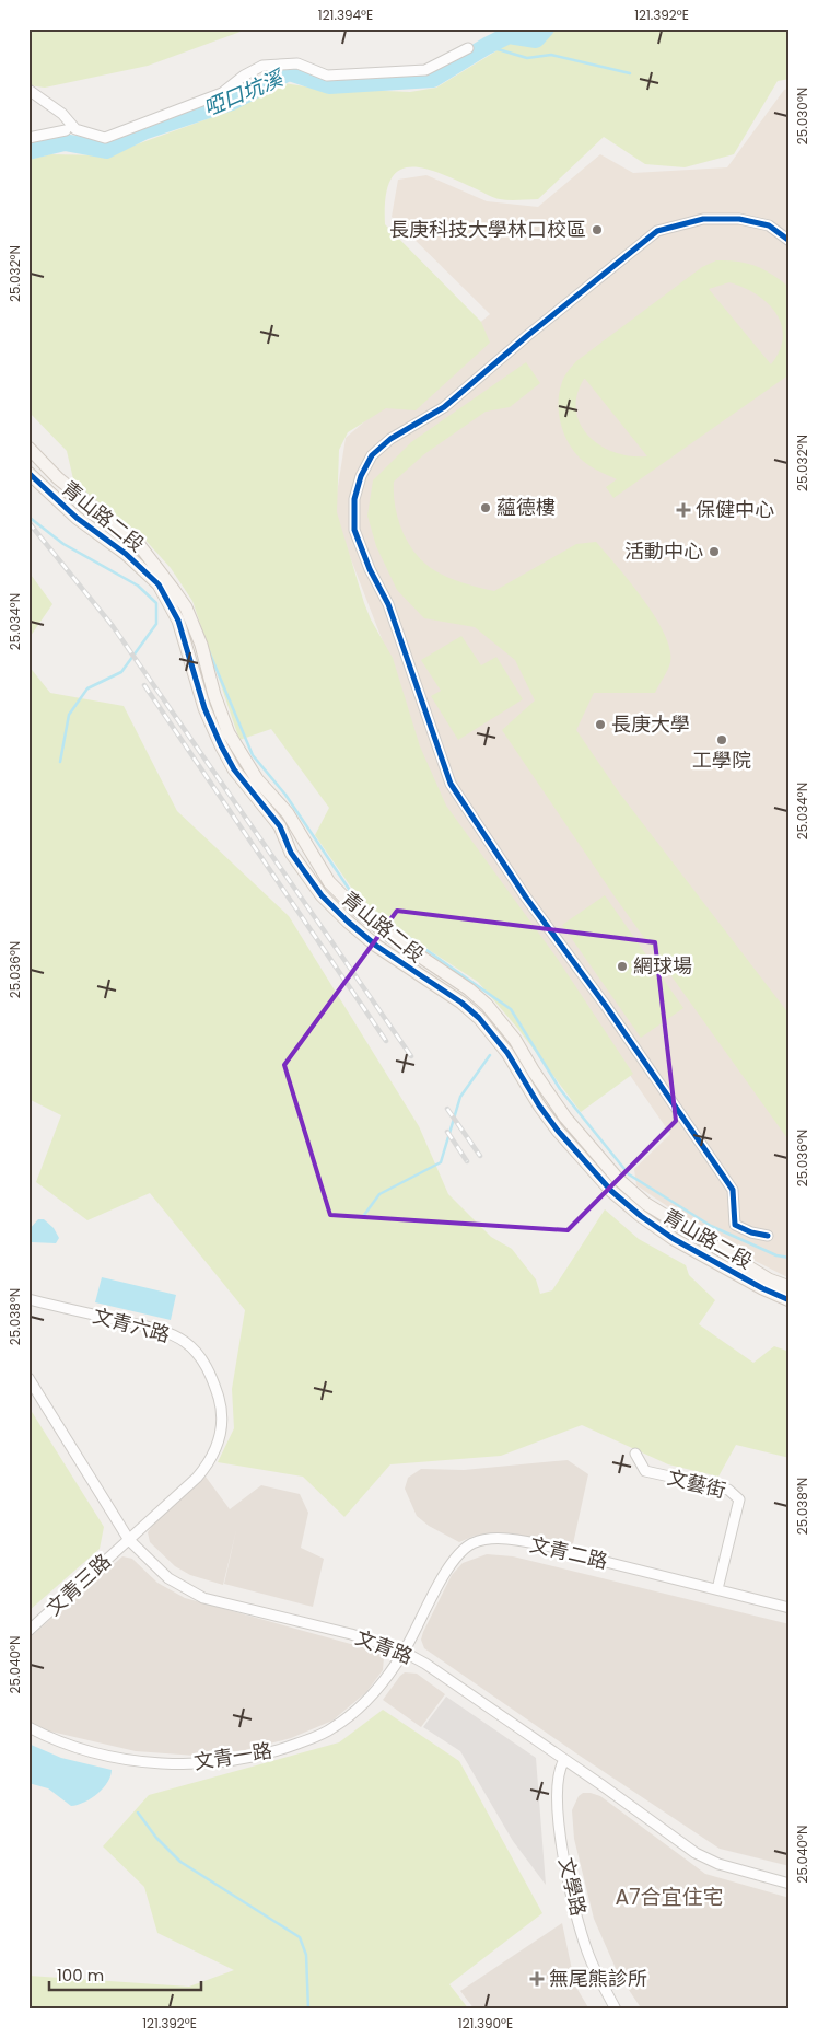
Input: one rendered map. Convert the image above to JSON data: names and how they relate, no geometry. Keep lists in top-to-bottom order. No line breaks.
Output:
{"streets":{"street":["青山路二段","文青六路","文藝街","文青二路","文青三路","文青路","文青一路","文學路"]},"crossings":[["文青六路","文青三路"],["文青六路","文青路"],["文藝街","文青二路"],["文青二路","文青路"],["文青二路","文青一路"],["文青三路","文青路"],["文青路","文青一路"],["文青路","文學路"]],"districts":["A7合宜住宅"],"water":["啞口坑溪"],"places":{"other":["長庚科技大學林口校區","蘊德樓","活動中心","長庚大學","工學院","網球場"],"health":["保健中心","無尾熊診所"]},"scale_bar":"100 m","coordinates":["121.394°E","121.392°E","25.030°N","25.032°N","25.034°N","25.036°N","25.038°N","25.040°N","121.390°E"]}
